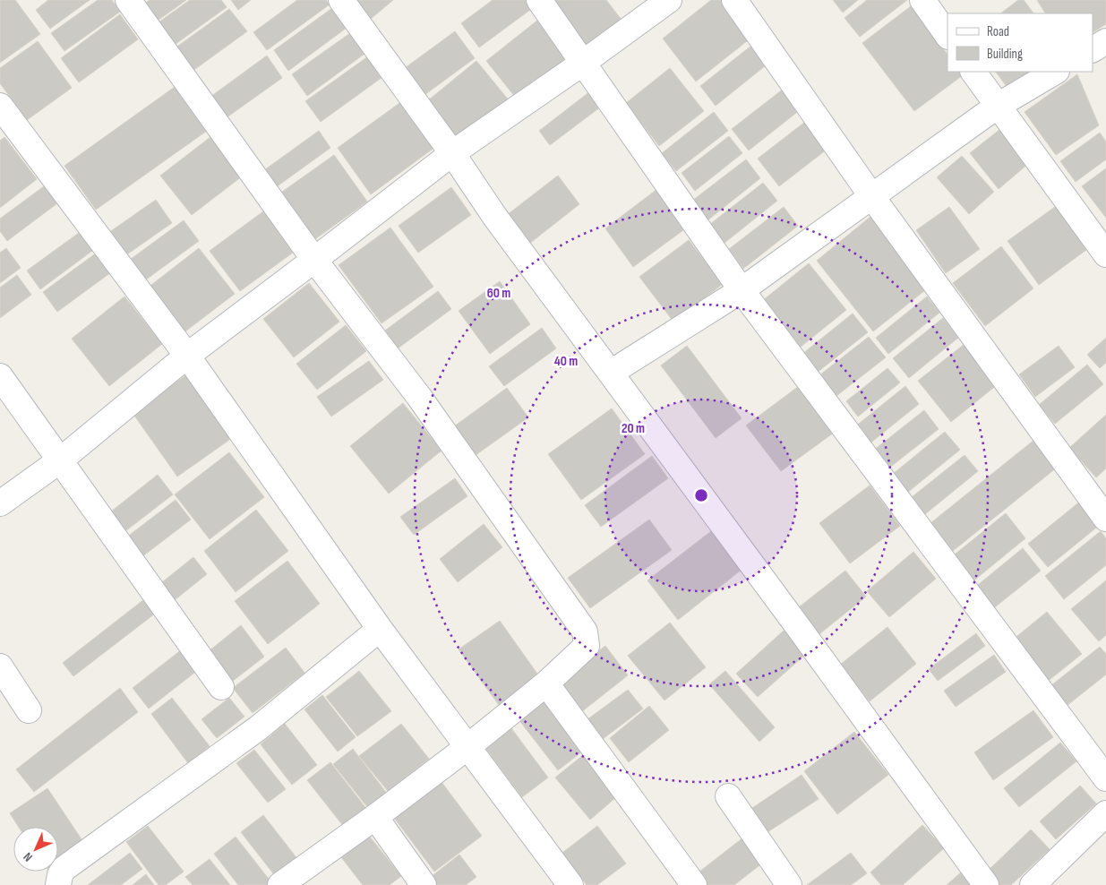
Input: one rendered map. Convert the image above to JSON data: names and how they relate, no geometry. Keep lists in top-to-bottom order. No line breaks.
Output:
{"legend":["Road","Building"],"north":"bottom left","rings":["60 m","40 m","20 m"]}
